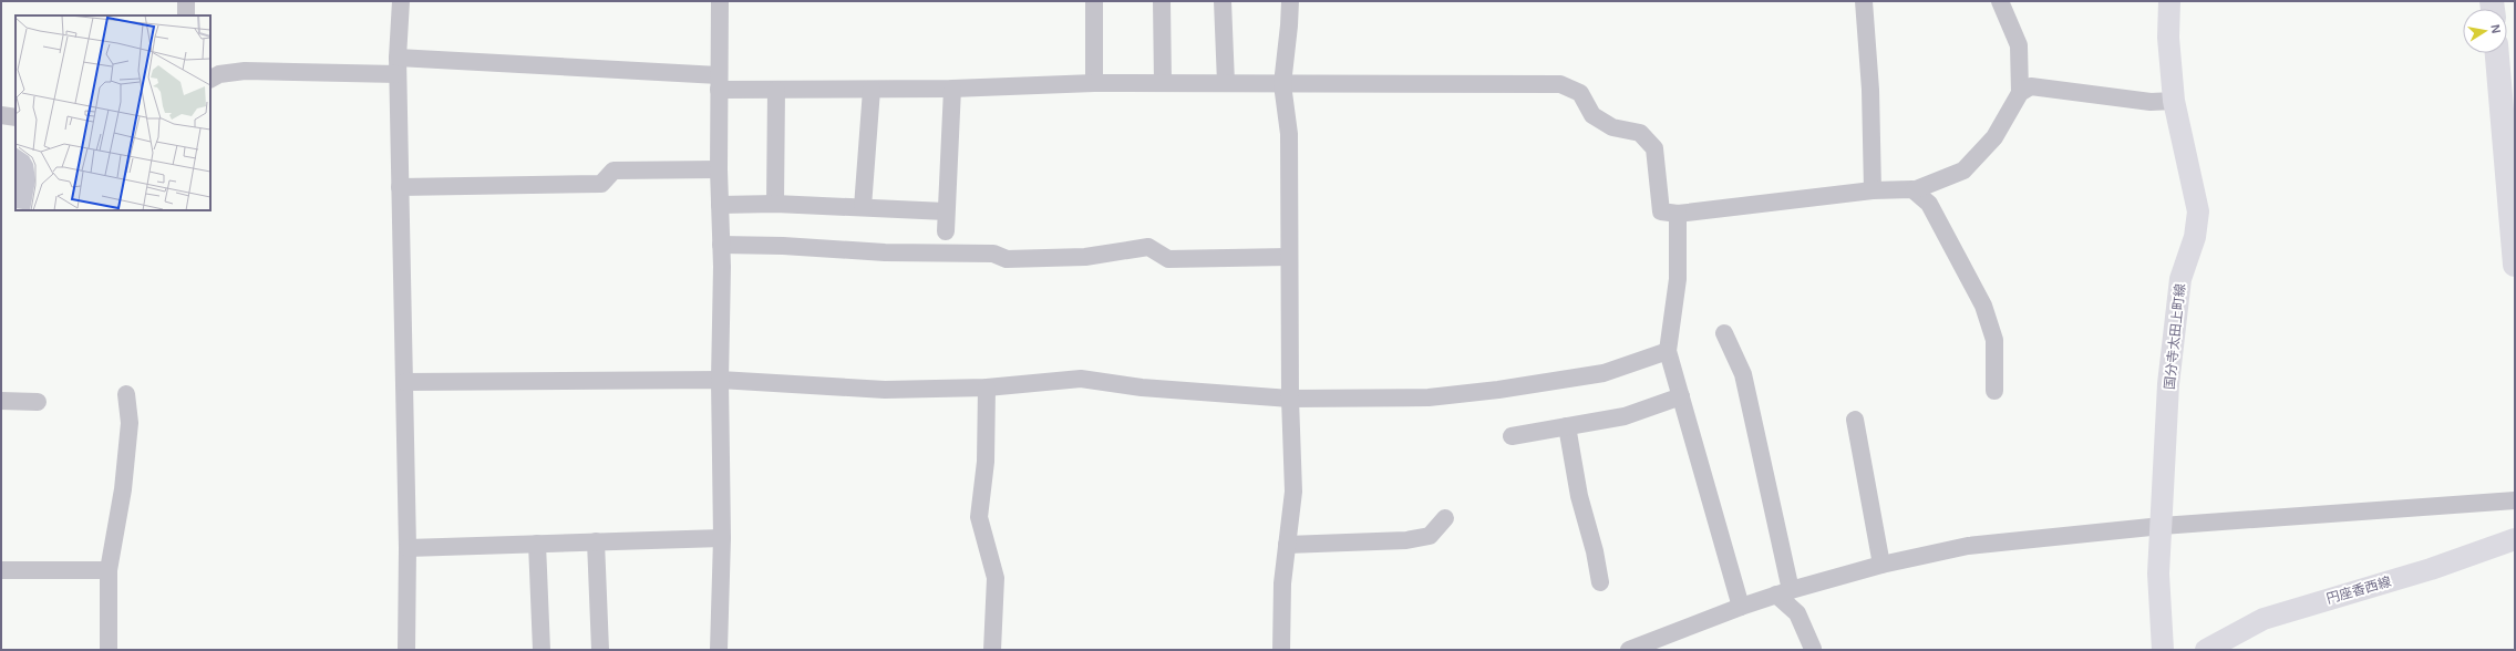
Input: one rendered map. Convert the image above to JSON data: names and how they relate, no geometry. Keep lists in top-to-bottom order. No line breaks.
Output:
{"streets":{"main road":["国分寺太田上町線","円座香西線"]},"north":"right"}
